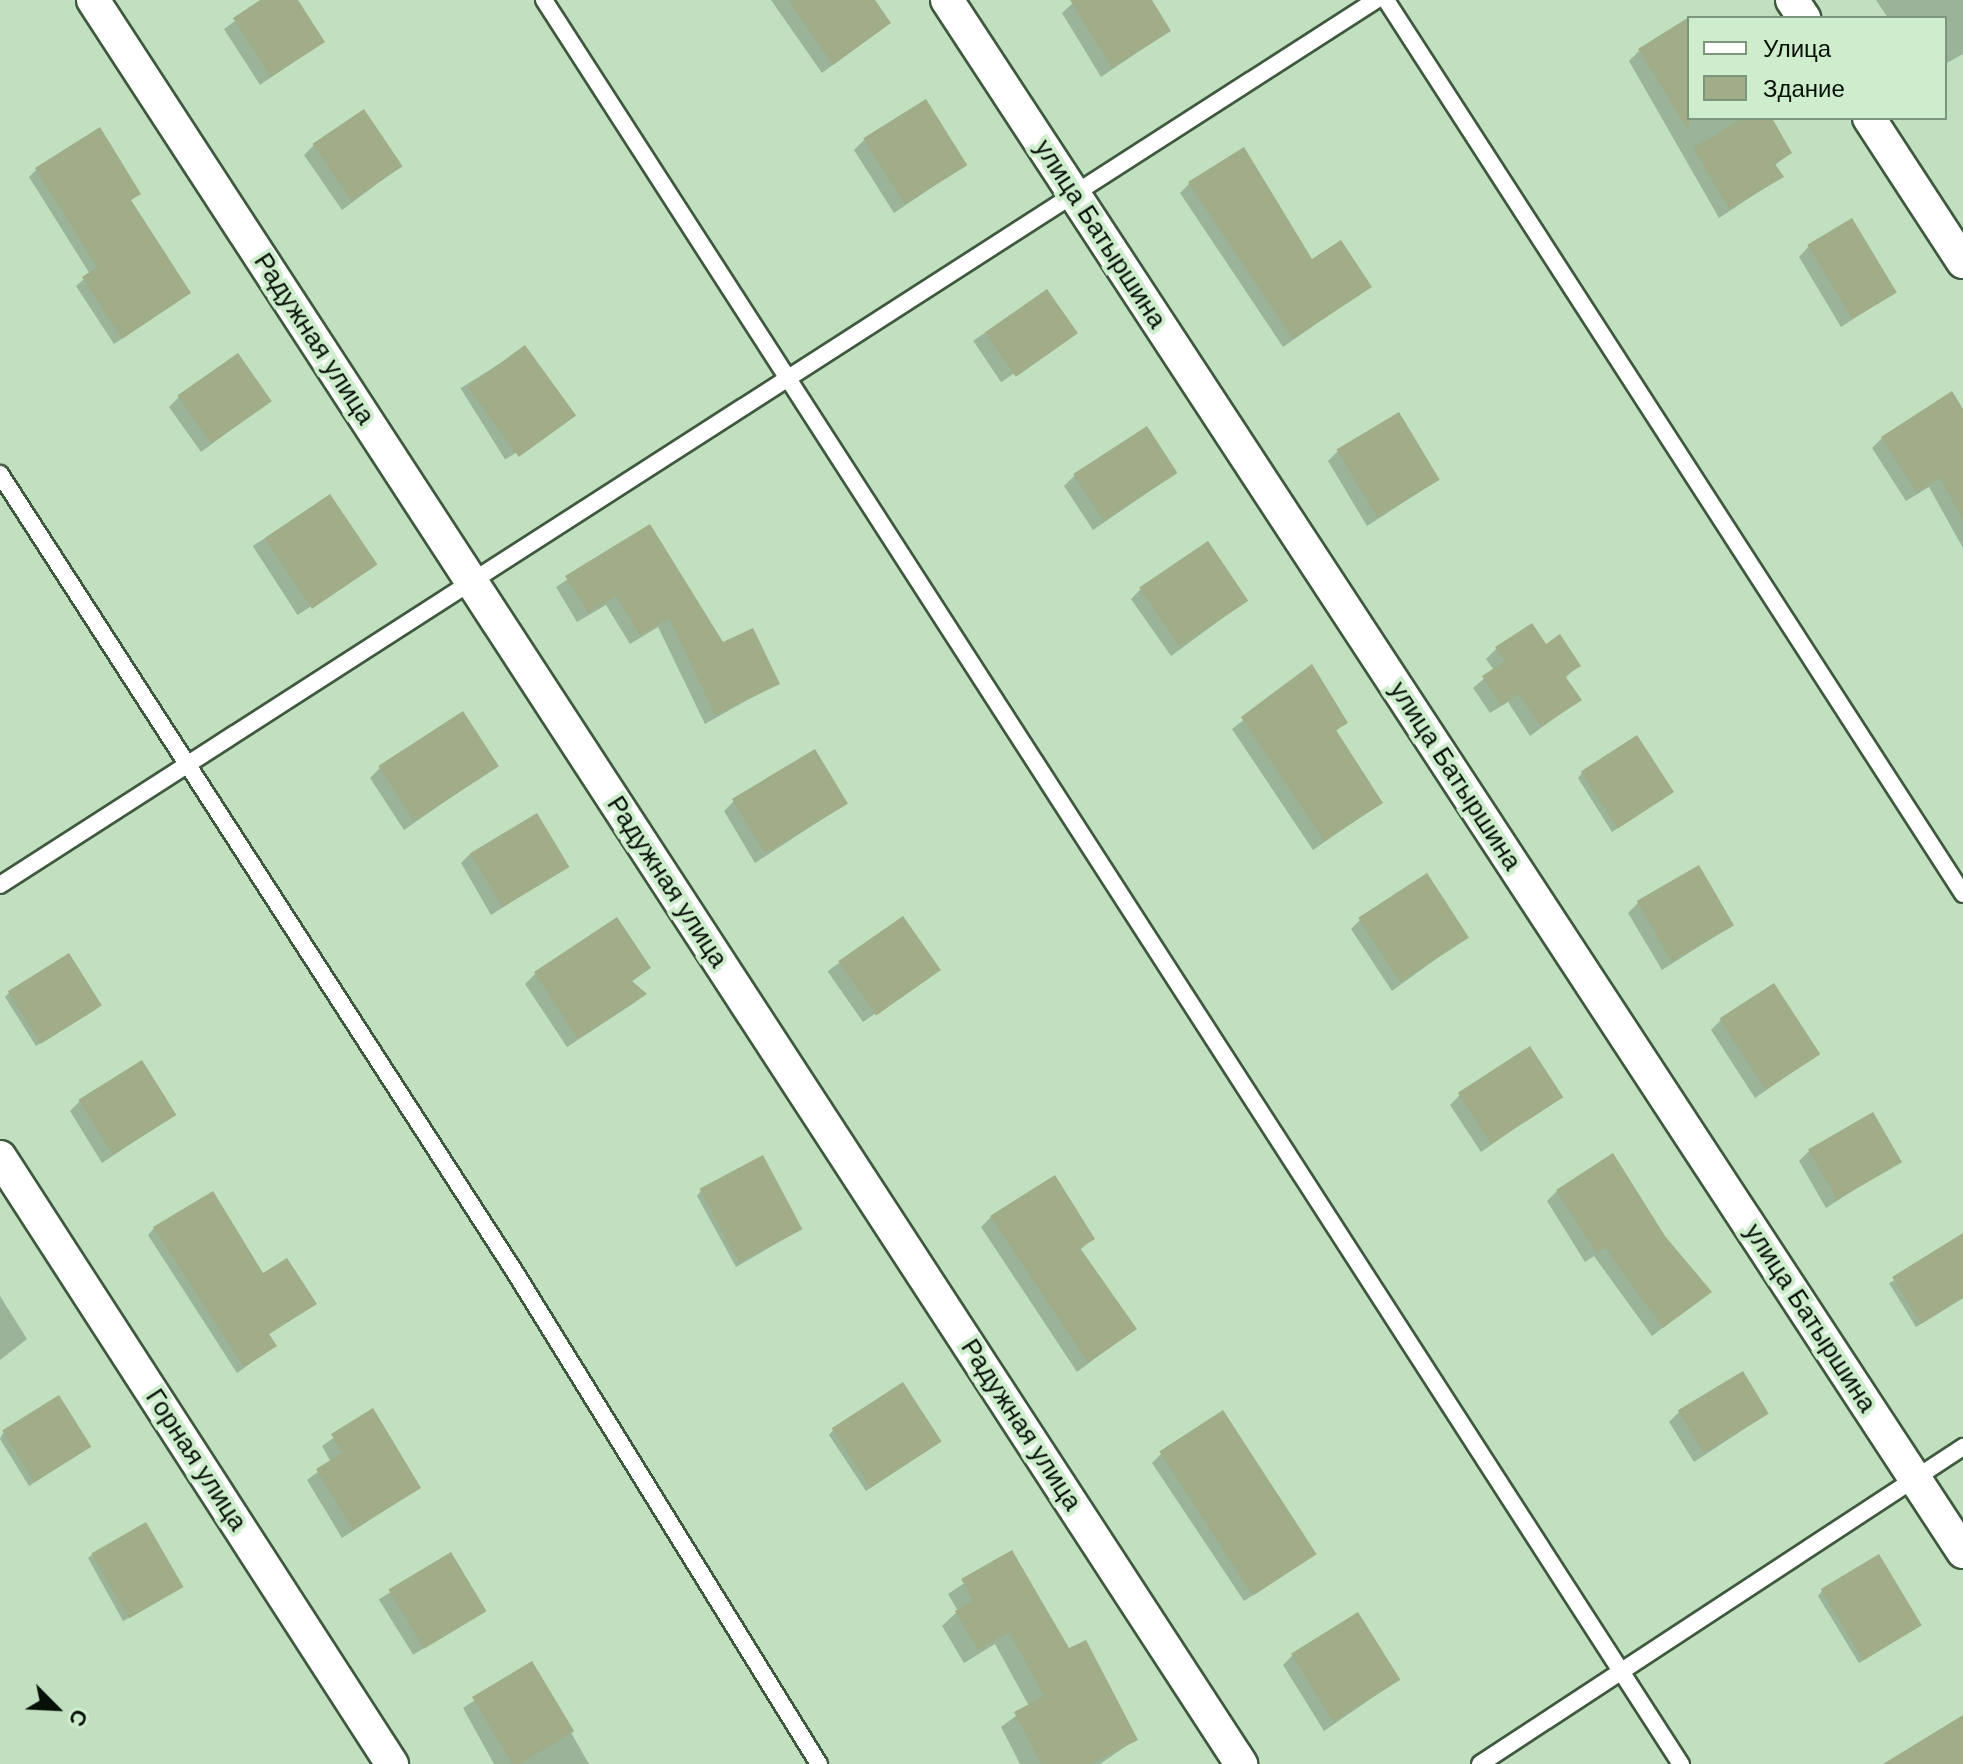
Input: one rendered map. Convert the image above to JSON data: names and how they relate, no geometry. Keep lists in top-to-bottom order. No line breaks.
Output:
{"streets":{"street":["улица Батыршина","Радужная улица","Горная улица"]},"legend":["Улица","Здание"],"north":"bottom right"}
